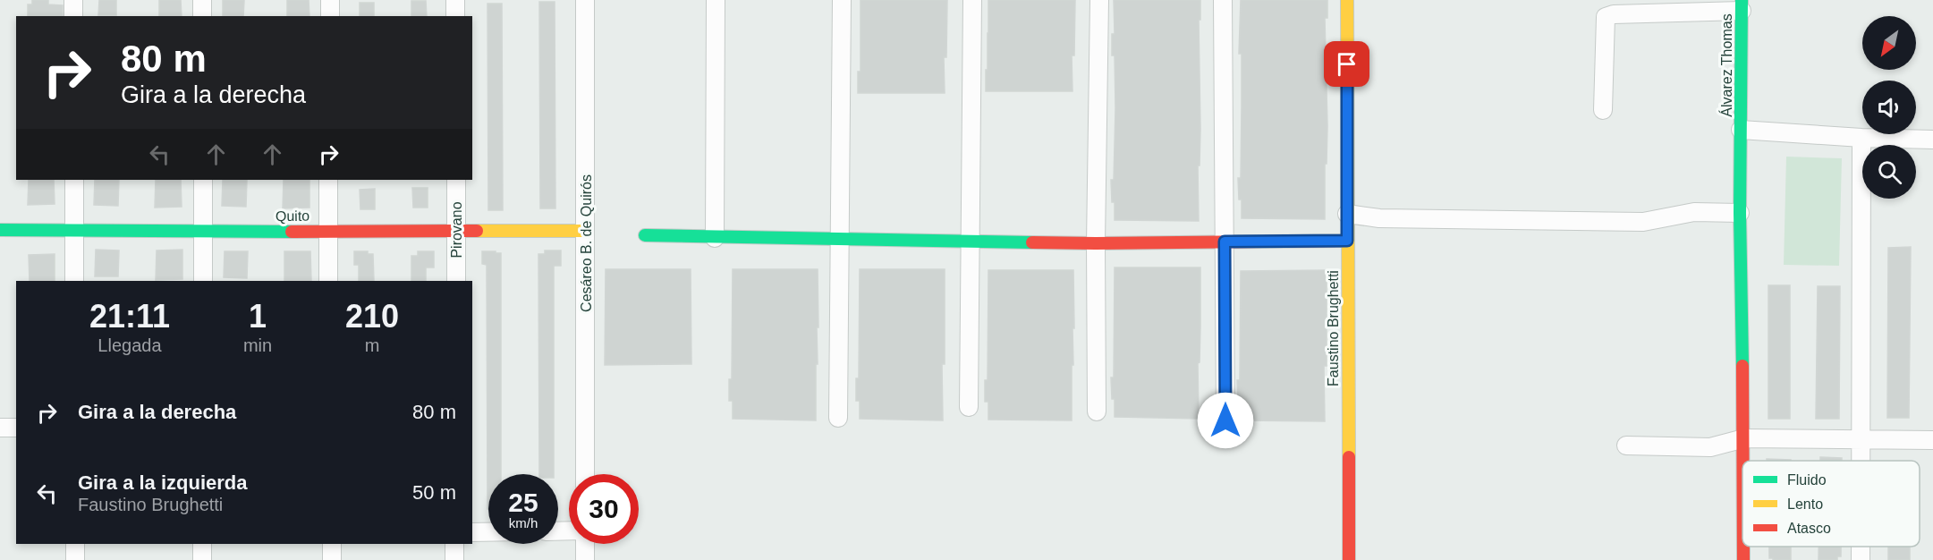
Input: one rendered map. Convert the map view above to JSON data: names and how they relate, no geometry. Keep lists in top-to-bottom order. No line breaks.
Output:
{"streets":{"street":["Álvarez Thomas","Quito","Pirovano","Cesáreo B. de Quirós","Faustino Brughetti"]},"crossings":[["Quito","Pirovano"],["Quito","Cesáreo B. de Quirós"]],"legend":["Fluido","Lento","Atasco"],"north":"bottom left","page":{"turn":["80 m","Gira a la derecha"],"eta":["21:11","Llegada","1","min","210","m"],"list":[{"name":"Gira a la derecha","value":"80 m"},{"name":"Gira a la izquierda","note":"Faustino Brughetti","value":"50 m"}],"speed":"25 km/h","limit":"30"}}
